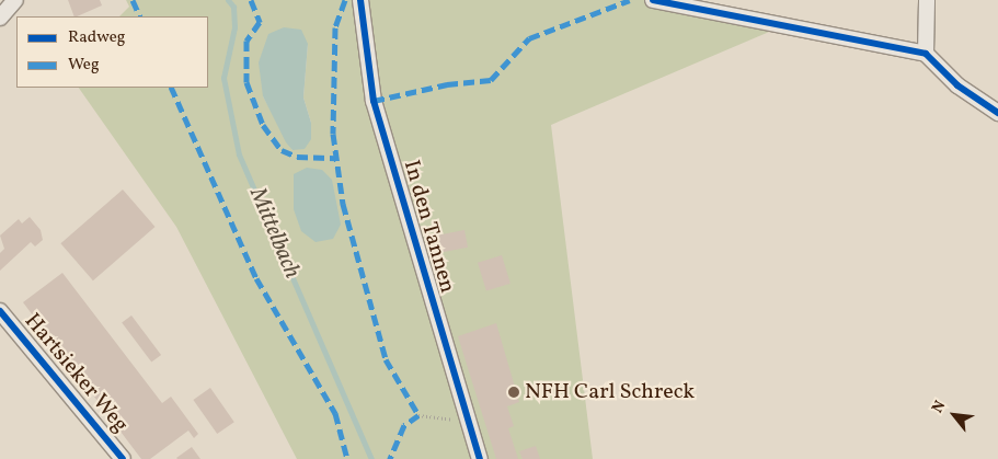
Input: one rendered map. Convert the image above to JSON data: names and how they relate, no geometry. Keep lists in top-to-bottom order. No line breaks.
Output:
{"streets":{"street":["In den Tannen","Hartsieker Weg"]},"water":["Mittelbach"],"places":["NFH Carl Schreck"],"legend":["Radweg","Weg"],"north":"top left"}
